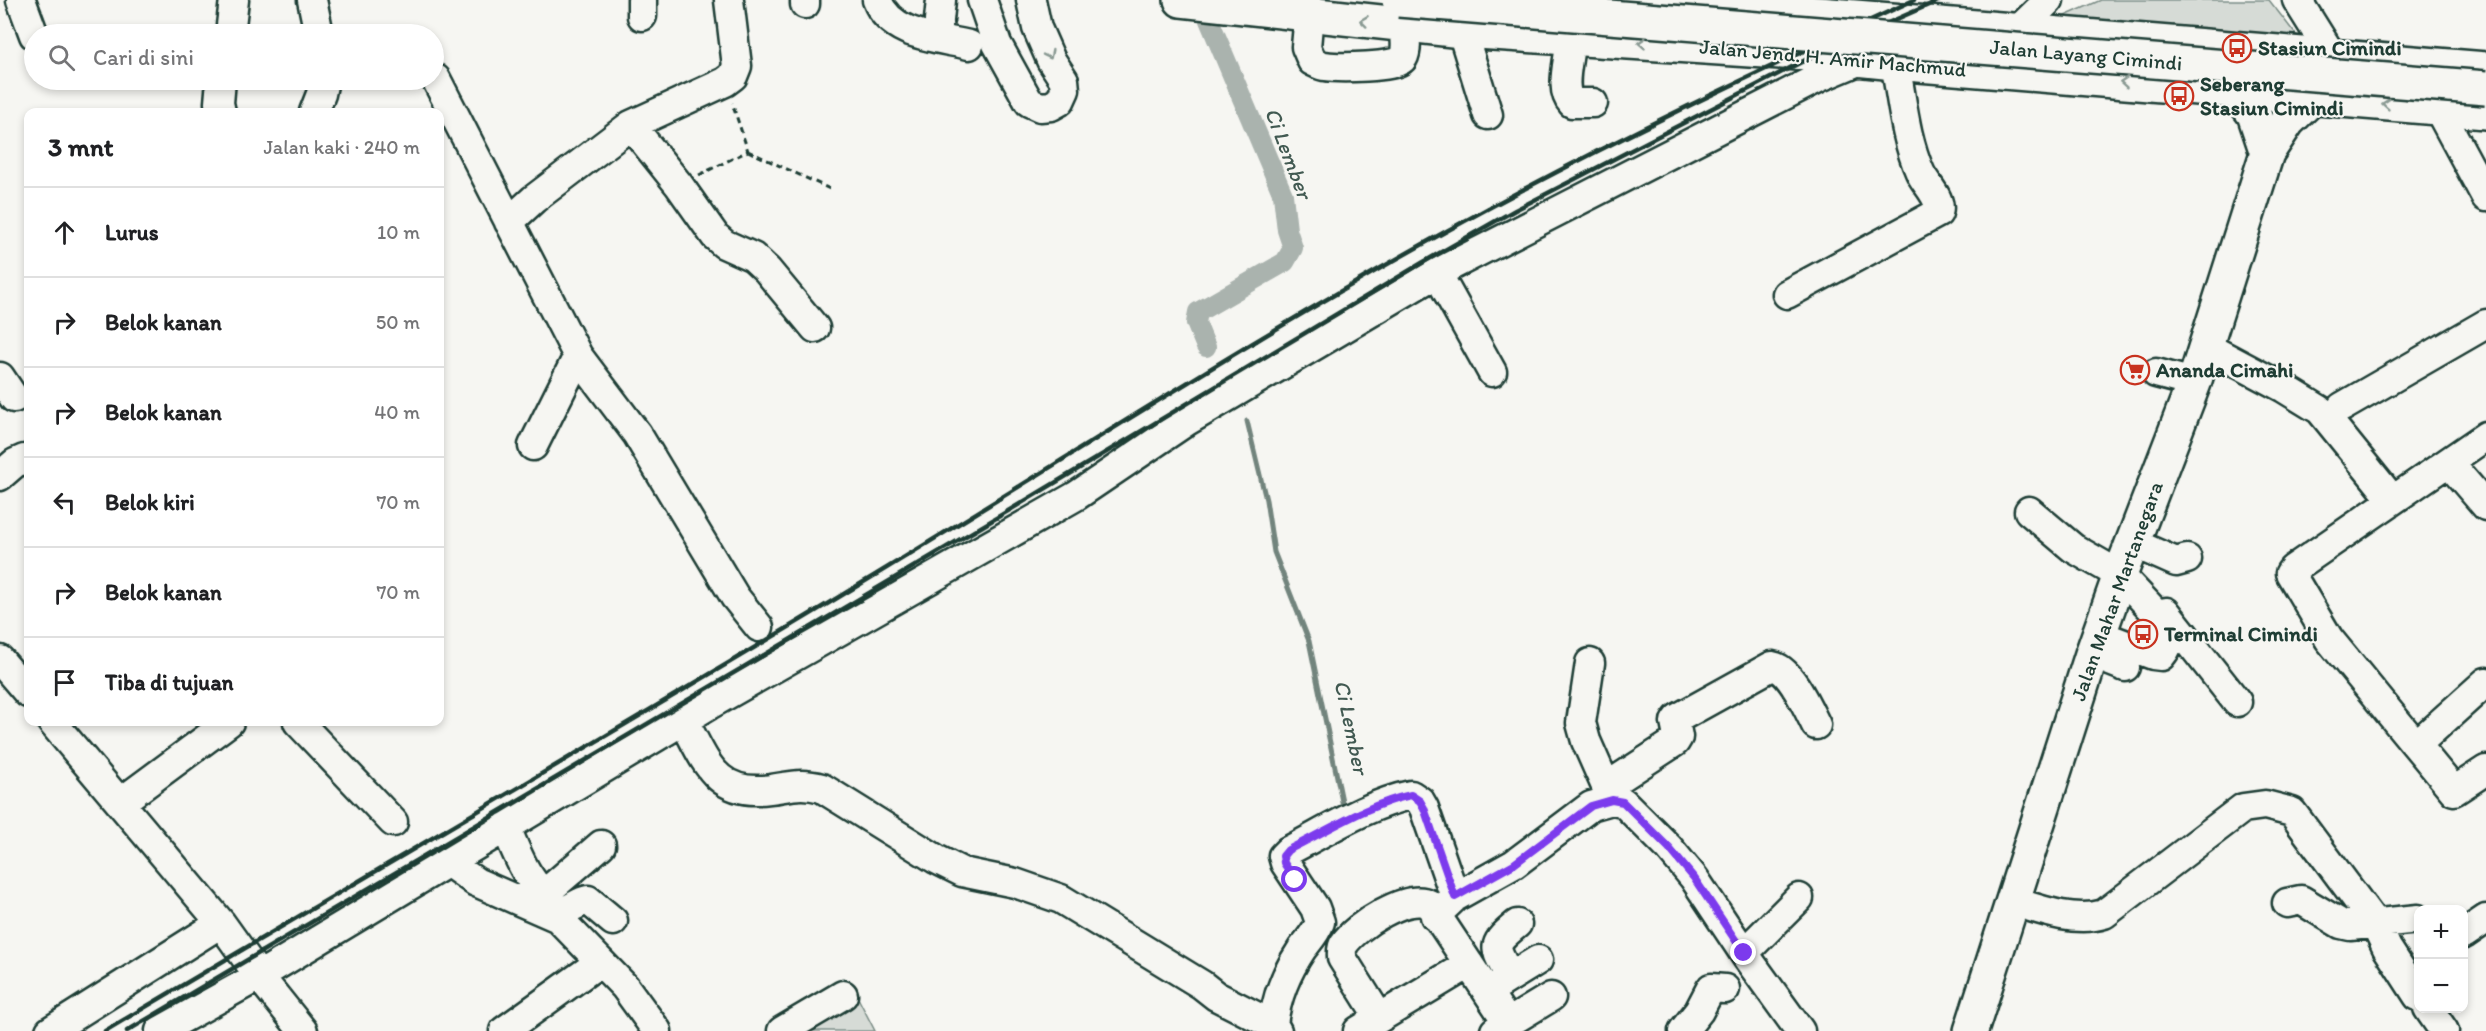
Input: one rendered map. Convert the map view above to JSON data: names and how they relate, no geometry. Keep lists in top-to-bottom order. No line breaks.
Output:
{"streets":{"main road":["Jalan Layang Cimindi","Jalan Jend. H. Amir Machmud","Jalan Mahar Martanegara"]},"crossings":[["Jalan Layang Cimindi","Jalan Jend. H. Amir Machmud"],["Jalan Jend. H. Amir Machmud","Jalan Mahar Martanegara"]],"water":["Ci Lember"],"places":{"bus stop":["Stasiun Cimindi","Seberang Stasiun Cimindi","Terminal Cimindi"],"supermarket":["Ananda Cimahi"]},"page":{"search":"Cari di sini","heading":["3 mnt","Jalan kaki · 240 m"],"list":[["Lurus","10 m"],["Belok kanan","50 m"],["Belok kanan","40 m"],["Belok kiri","70 m"],["Belok kanan","70 m"],"Tiba di tujuan"],"map_buttons":["+","−"]}}
